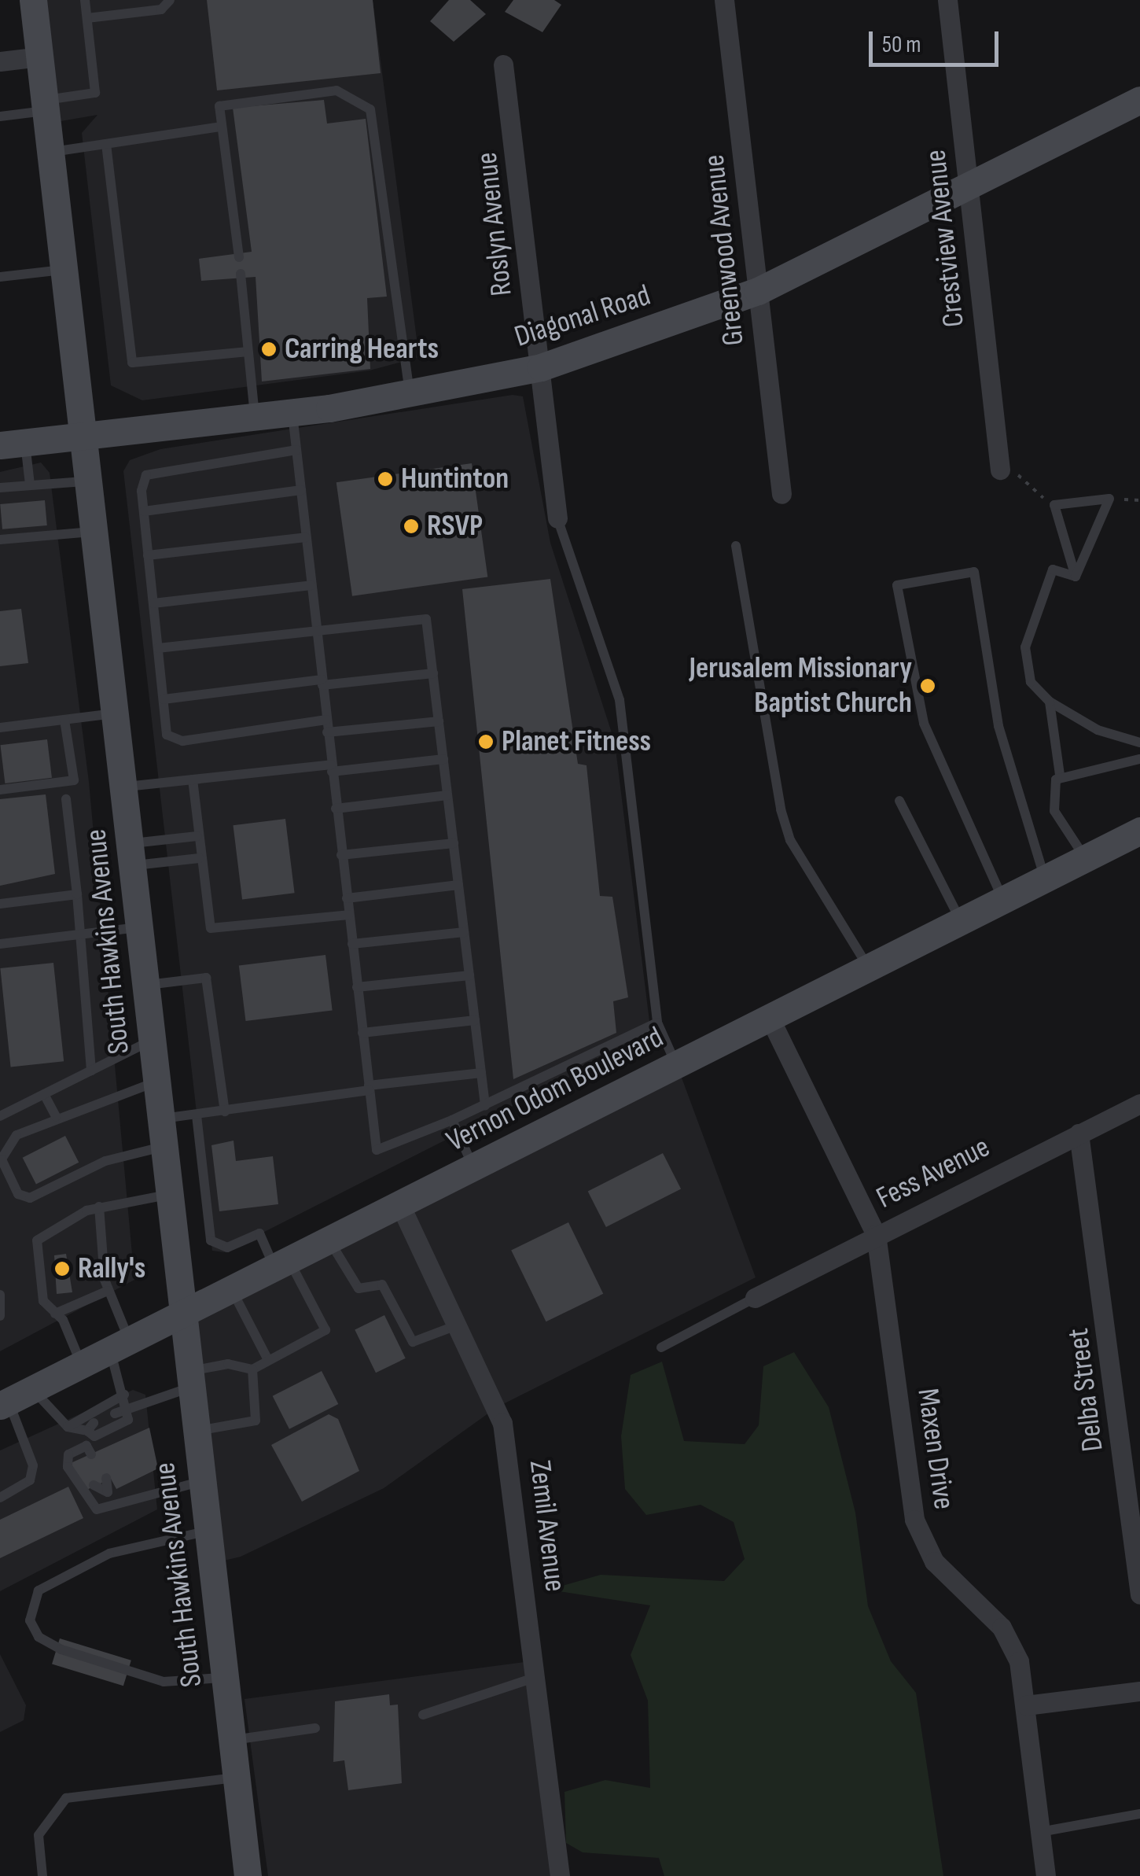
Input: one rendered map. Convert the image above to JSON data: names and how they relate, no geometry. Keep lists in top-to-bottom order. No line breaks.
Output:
{"streets":{"street":["Roslyn Avenue","Crestview Avenue","Greenwood Avenue","Diagonal Road","South Hawkins Avenue","Vernon Odom Boulevard","Fess Avenue","Delba Street","Maxen Drive","Zemil Avenue"]},"crossings":[["Roslyn Avenue","Diagonal Road"],["Crestview Avenue","Diagonal Road"],["Greenwood Avenue","Diagonal Road"],["Diagonal Road","South Hawkins Avenue"],["South Hawkins Avenue","Vernon Odom Boulevard"],["Vernon Odom Boulevard","Maxen Drive"],["Vernon Odom Boulevard","Zemil Avenue"],["Fess Avenue","Delba Street"],["Fess Avenue","Maxen Drive"]],"places":["Carring Hearts","Huntinton","RSVP","Jerusalem Missionary Baptist Church","Planet Fitness","Rally's"],"scale_bar":"50 m"}
